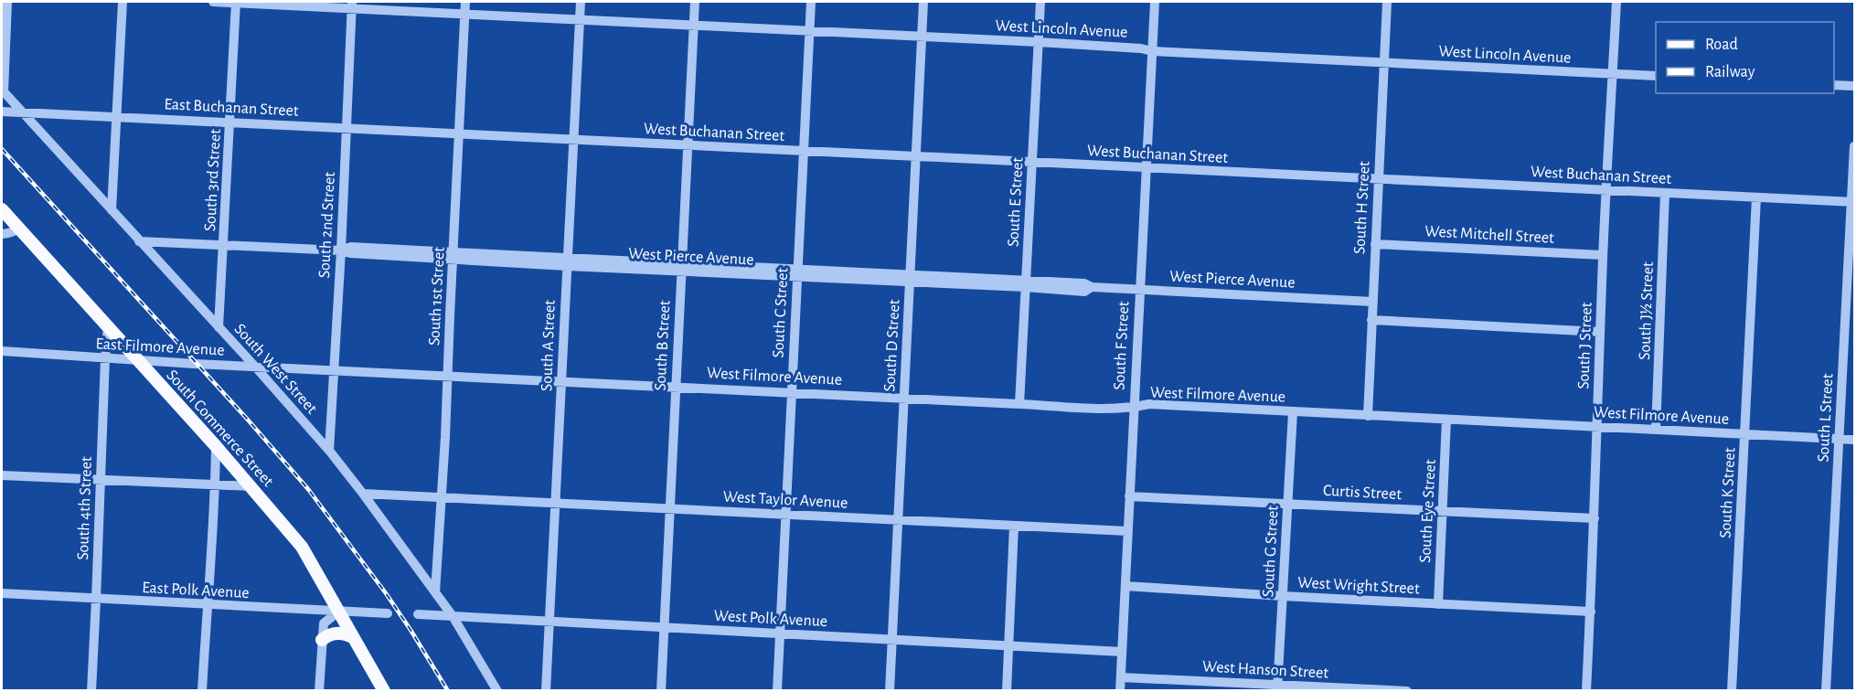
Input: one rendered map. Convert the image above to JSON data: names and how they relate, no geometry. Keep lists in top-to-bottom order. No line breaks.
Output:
{"streets":{"main road":["South Commerce Street"],"street":["West Lincoln Avenue","East Buchanan Street","West Buchanan Street","South 3rd Street","South E Street","South H Street","South 2nd Street","West Mitchell Street","West Pierce Avenue","South 1st Street","South J½ Street","South C Street","South A Street","South B Street","South D Street","South F Street","South J Street","East Filmore Avenue","South West Street","West Filmore Avenue","South L Street","Curtis Street","South K Street","West Taylor Avenue","South 4th Street","South Eye Street","South G Street","West Wright Street","East Polk Avenue","West Polk Avenue","West Hanson Street"]},"crossings":[["West Lincoln Avenue","South 3rd Street"],["West Lincoln Avenue","South E Street"],["West Lincoln Avenue","South H Street"],["West Lincoln Avenue","South 2nd Street"],["West Lincoln Avenue","South 1st Street"],["West Lincoln Avenue","South C Street"],["West Lincoln Avenue","South A Street"],["West Lincoln Avenue","South B Street"],["West Lincoln Avenue","South D Street"],["West Lincoln Avenue","South F Street"],["West Lincoln Avenue","South J Street"],["East Buchanan Street","West Buchanan Street"],["East Buchanan Street","South 3rd Street"],["East Buchanan Street","South 2nd Street"],["East Buchanan Street","South 1st Street"],["East Buchanan Street","South West Street"],["West Buchanan Street","South E Street"],["West Buchanan Street","South H Street"],["West Buchanan Street","South 1st Street"],["West Buchanan Street","South J½ Street"],["West Buchanan Street","South C Street"],["West Buchanan Street","South A Street"],["West Buchanan Street","South B Street"],["West Buchanan Street","South D Street"],["West Buchanan Street","South F Street"],["West Buchanan Street","South J Street"],["West Buchanan Street","South L Street"],["West Buchanan Street","South K Street"],["South 3rd Street","West Pierce Avenue"],["South 3rd Street","South West Street"],["South E Street","West Pierce Avenue"],["South E Street","West Filmore Avenue"],["South H Street","West Mitchell Street"],["South H Street","West Pierce Avenue"],["South H Street","West Filmore Avenue"],["South 2nd Street","West Pierce Avenue"],["South 2nd Street","East Filmore Avenue"],["South 2nd Street","South West Street"],["West Mitchell Street","South J Street"],["West Pierce Avenue","South 1st Street"],["West Pierce Avenue","South C Street"],["West Pierce Avenue","South A Street"],["West Pierce Avenue","South B Street"],["West Pierce Avenue","South D Street"],["West Pierce Avenue","South F Street"],["West Pierce Avenue","South West Street"],["South 1st Street","East Filmore Avenue"],["South 1st Street","South West Street"],["South 1st Street","West Filmore Avenue"],["South 1st Street","West Taylor Avenue"],["South J½ Street","West Filmore Avenue"],["South C Street","West Filmore Avenue"],["South C Street","West Taylor Avenue"],["South C Street","West Polk Avenue"],["South A Street","West Filmore Avenue"],["South A Street","West Taylor Avenue"],["South A Street","West Polk Avenue"],["South B Street","West Filmore Avenue"],["South B Street","West Taylor Avenue"],["South B Street","West Polk Avenue"],["South D Street","West Filmore Avenue"],["South D Street","West Taylor Avenue"],["South D Street","West Polk Avenue"],["South F Street","West Filmore Avenue"],["South F Street","Curtis Street"],["South F Street","West Taylor Avenue"],["South F Street","West Wright Street"],["South F Street","West Polk Avenue"],["South F Street","West Hanson Street"],["South J Street","West Filmore Avenue"],["South J Street","Curtis Street"],["South J Street","West Wright Street"],["East Filmore Avenue","South West Street"],["East Filmore Avenue","West Filmore Avenue"],["East Filmore Avenue","South Commerce Street"],["East Filmore Avenue","South 4th Street"],["South West Street","West Taylor Avenue"],["South West Street","West Polk Avenue"],["West Filmore Avenue","South L Street"],["West Filmore Avenue","South K Street"],["West Filmore Avenue","South Eye Street"],["West Filmore Avenue","South G Street"],["South Commerce Street","South 4th Street"],["South Commerce Street","East Polk Avenue"],["Curtis Street","South Eye Street"],["Curtis Street","South G Street"],["South 4th Street","East Polk Avenue"],["South Eye Street","West Wright Street"],["South G Street","West Wright Street"],["South G Street","West Hanson Street"]],"legend":["Road","Railway"]}
